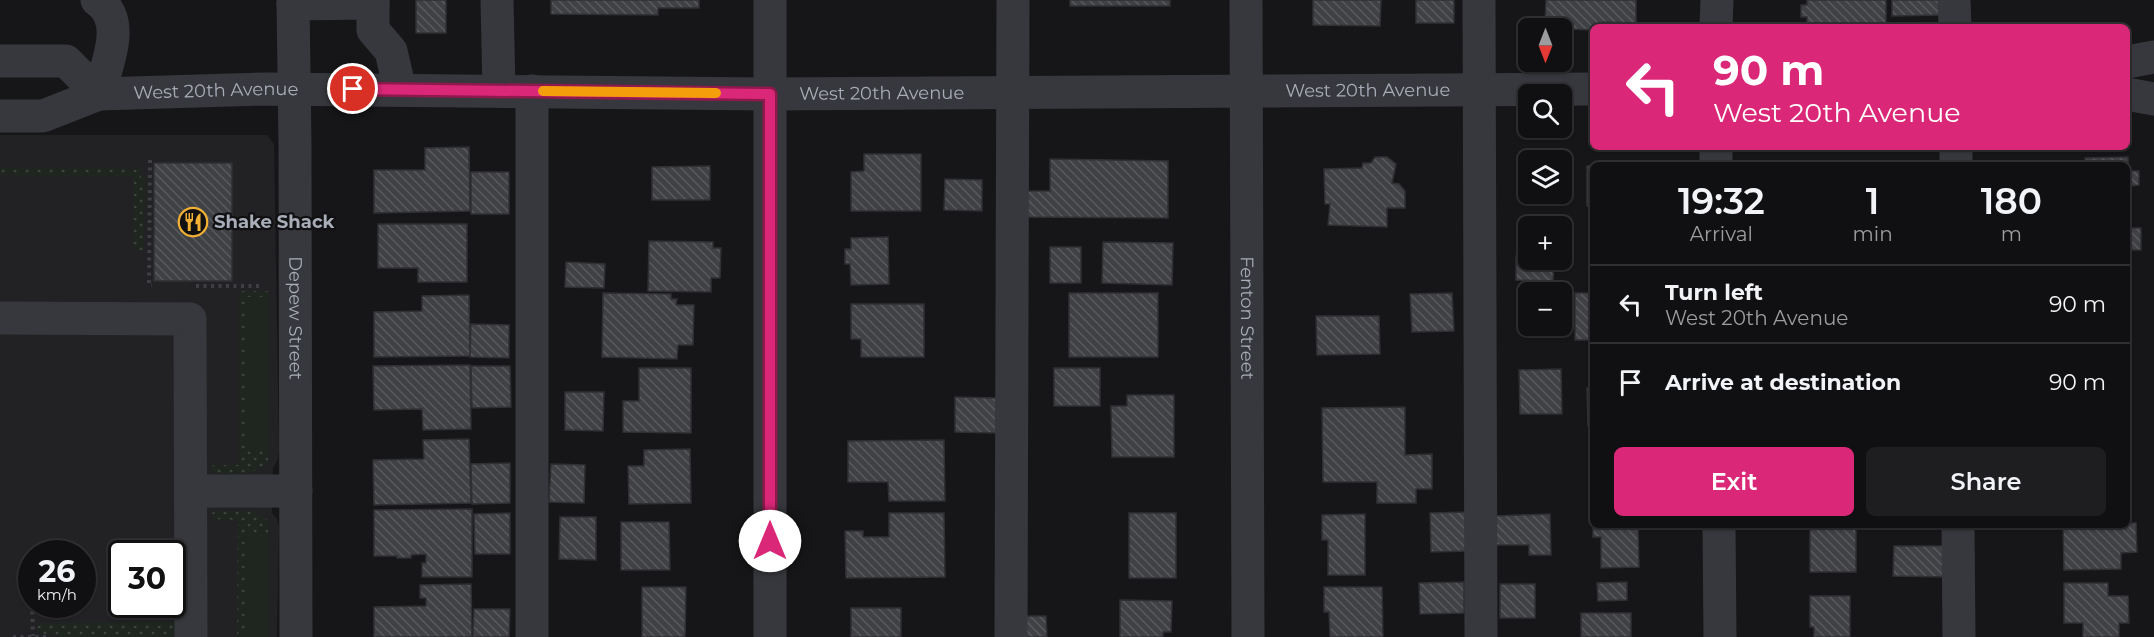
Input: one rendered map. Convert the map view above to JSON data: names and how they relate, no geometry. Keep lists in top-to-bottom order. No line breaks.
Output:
{"streets":{"street":["West 20th Avenue","Depew Street","Fenton Street"]},"crossings":[["West 20th Avenue","Depew Street"],["West 20th Avenue","Fenton Street"]],"places":{"restaurant":["Shake Shack"]},"north":"bottom","page":{"map_buttons":["+","−"],"turn":["90 m","West 20th Avenue"],"eta":["19:32","Arrival","1","min","180","m"],"list":[{"name":"Turn left","note":"West 20th Avenue","value":"90 m"},{"name":"Arrive at destination","value":"90 m"}],"buttons":["Exit","Share"],"speed":"26 km/h","limit":"30"}}
